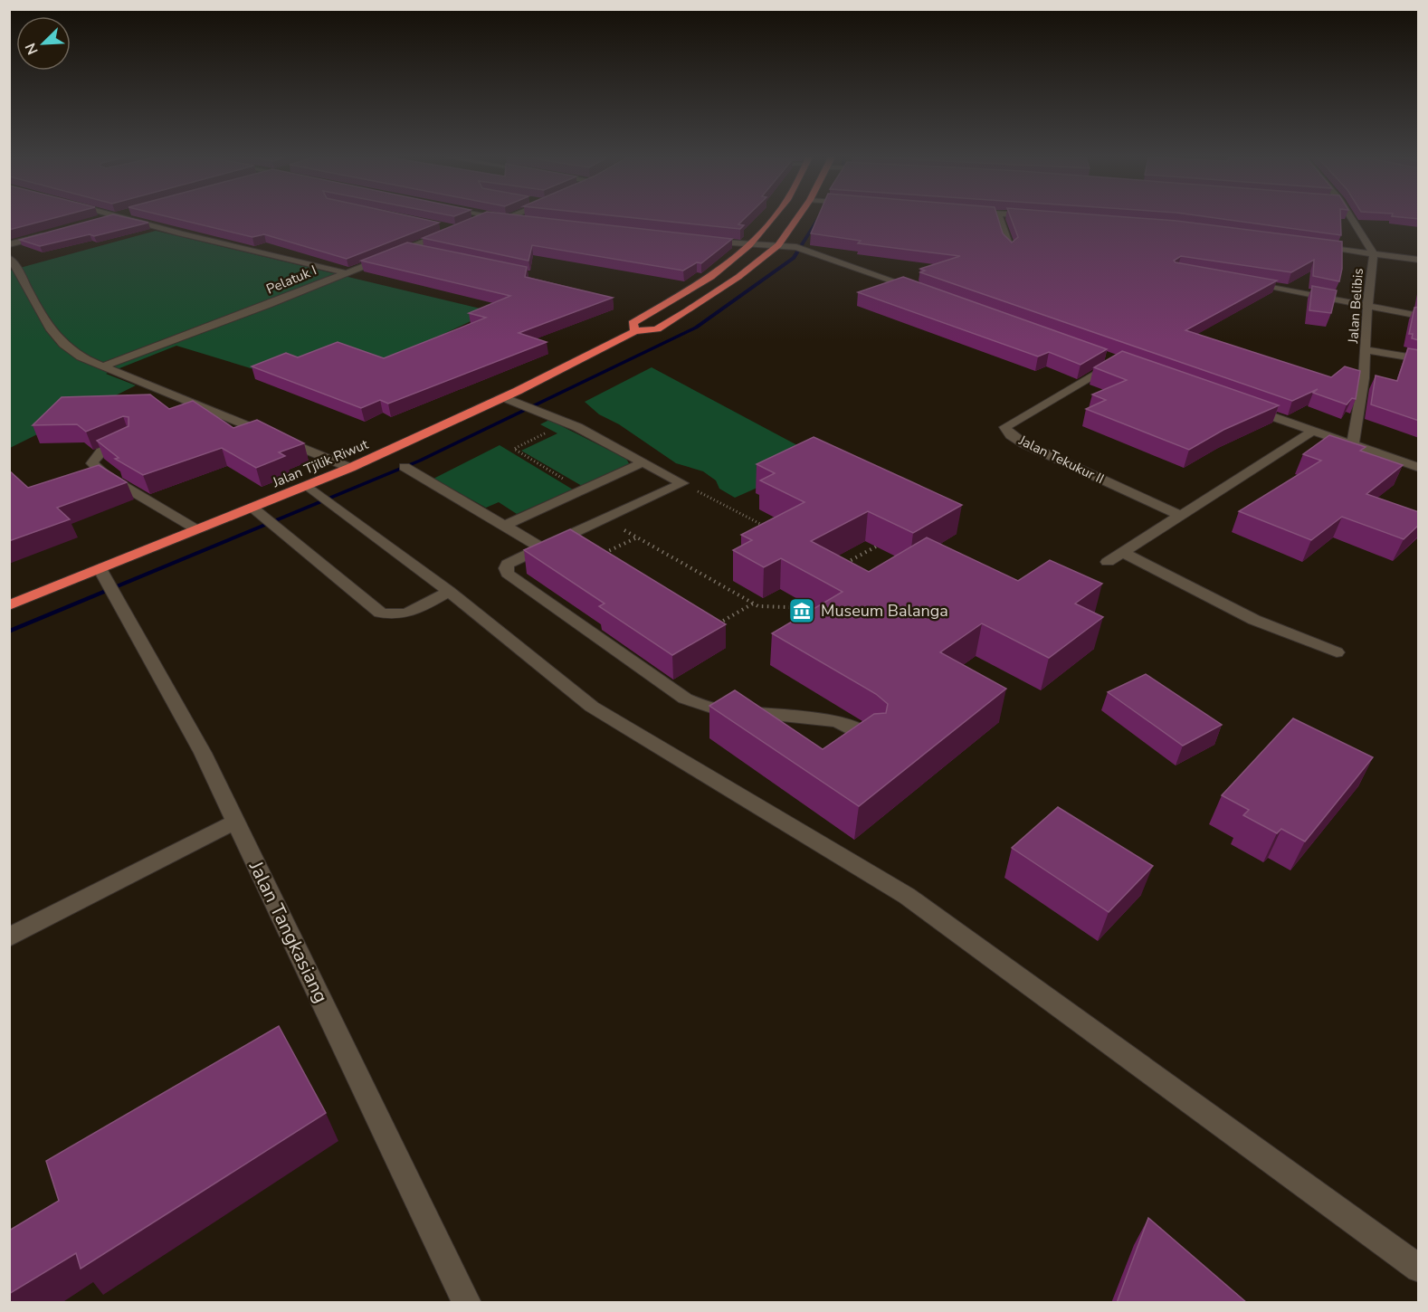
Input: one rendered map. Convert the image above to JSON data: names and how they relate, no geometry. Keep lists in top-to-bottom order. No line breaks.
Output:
{"streets":{"highway":["Jalan Tjilik Riwut"],"street":["Pelatuk I","Jalan Belibis","Jalan Tekukur II","Jalan Tangkasiang"]},"crossings":[["Jalan Tjilik Riwut","Jalan Tangkasiang"]],"places":{"museum":["Museum Balanga"]},"north":"bottom left"}
